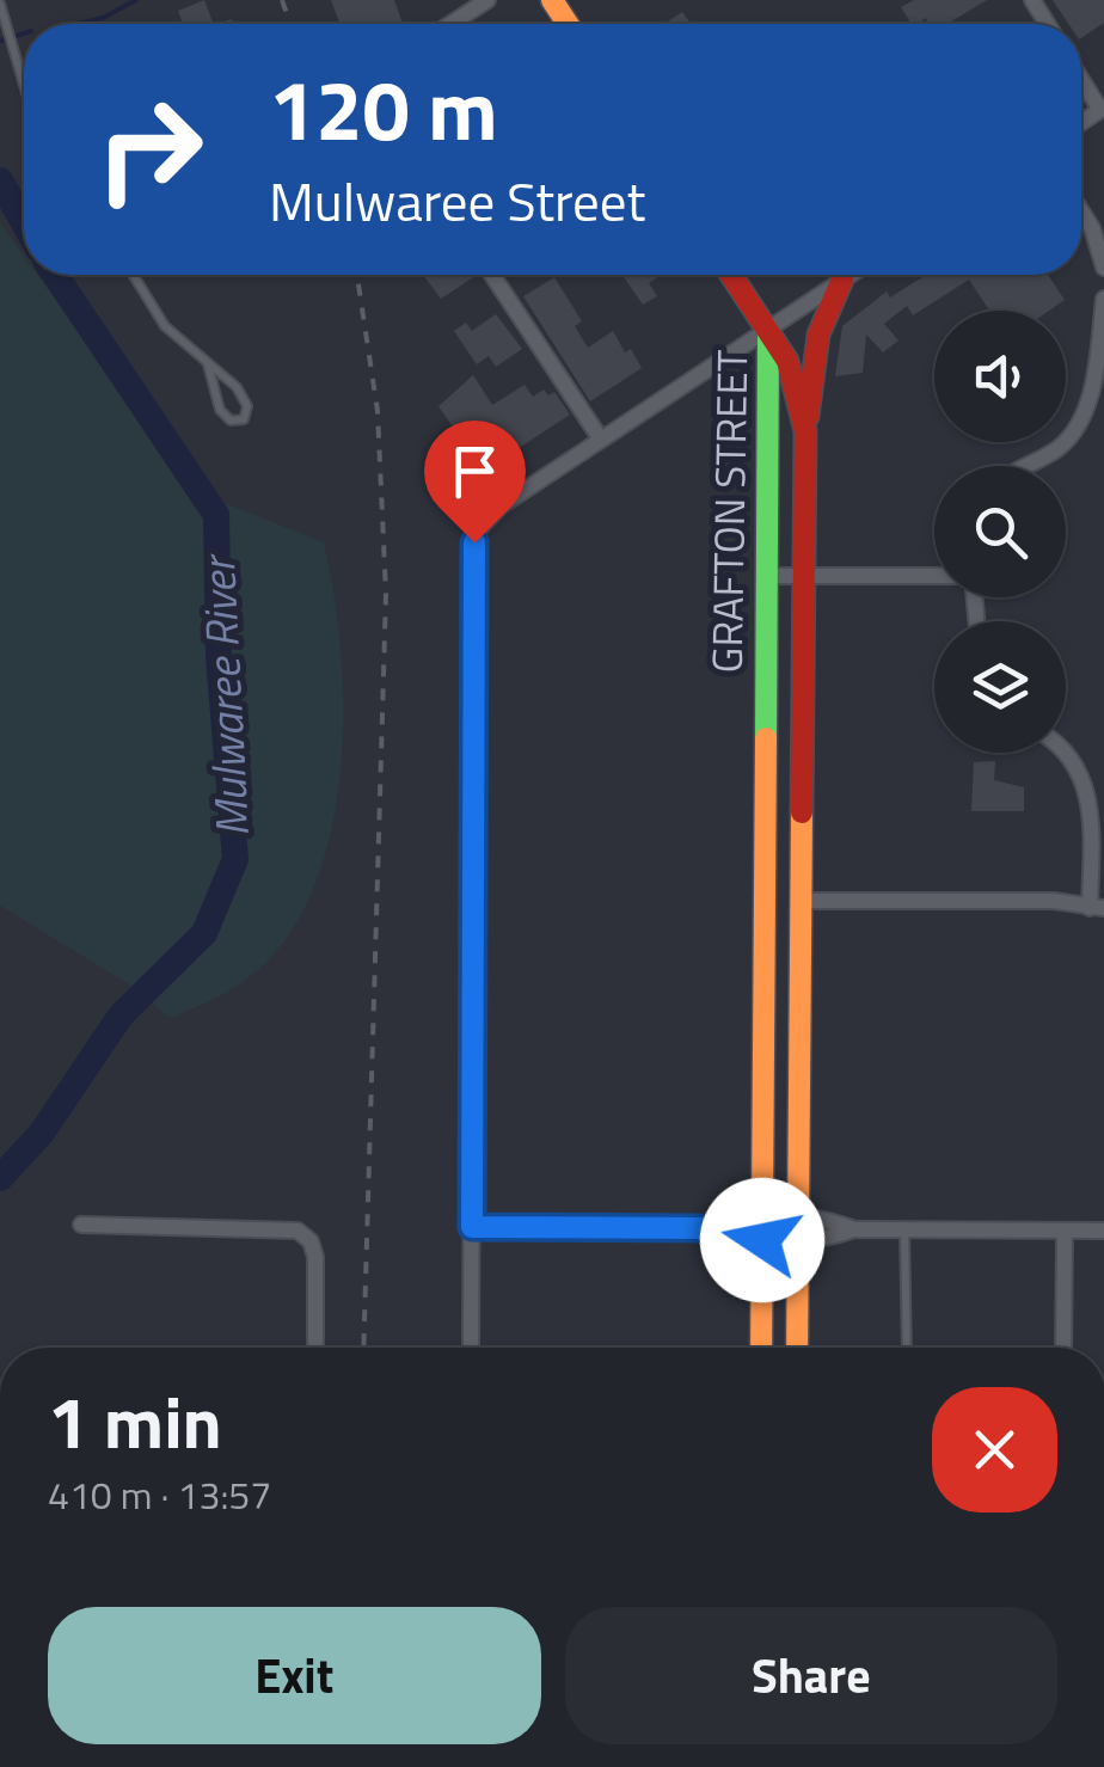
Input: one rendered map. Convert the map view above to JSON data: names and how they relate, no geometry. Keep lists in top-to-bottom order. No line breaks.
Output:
{"streets":{"street":["GRAFTON STREET"]},"water":["Mulwaree River"],"page":{"turn":["120 m","Mulwaree Street"],"heading":["1 min","410 m · 13:57"],"buttons":["Exit","Share"]}}
